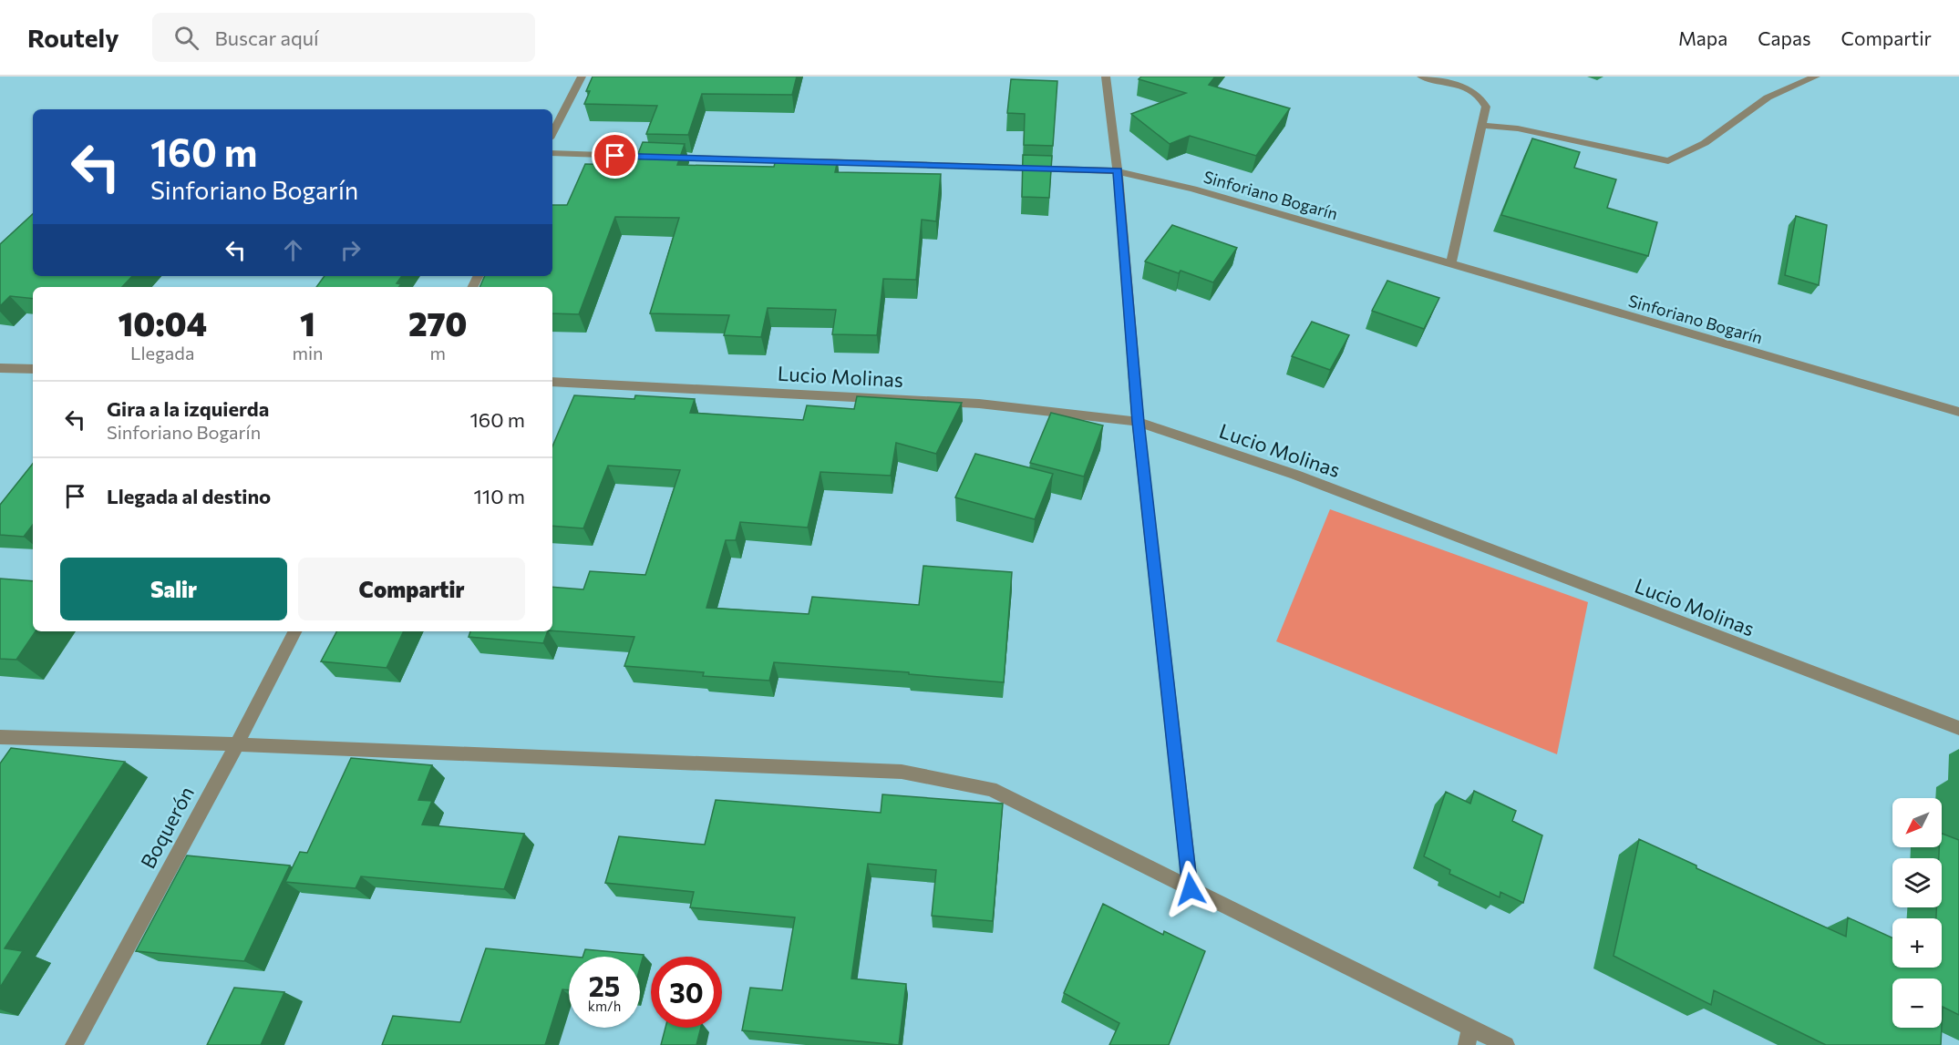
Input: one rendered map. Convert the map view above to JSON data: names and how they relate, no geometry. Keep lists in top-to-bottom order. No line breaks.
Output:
{"streets":{"street":["Sinforiano Bogarín","Lucio Molinas","Boquerón"]},"north":"bottom left","page":{"header":"Routely","search":"Buscar aquí","nav":["Mapa","Capas","Compartir"],"turn":["160 m","Sinforiano Bogarín"],"eta":["10:04","Llegada","1","min","270","m"],"list":[{"name":"Gira a la izquierda","note":"Sinforiano Bogarín","value":"160 m"},{"name":"Llegada al destino","value":"110 m"}],"buttons":["Salir","Compartir"],"map_buttons":["+","−"],"speed":"25 km/h","limit":"30"}}
